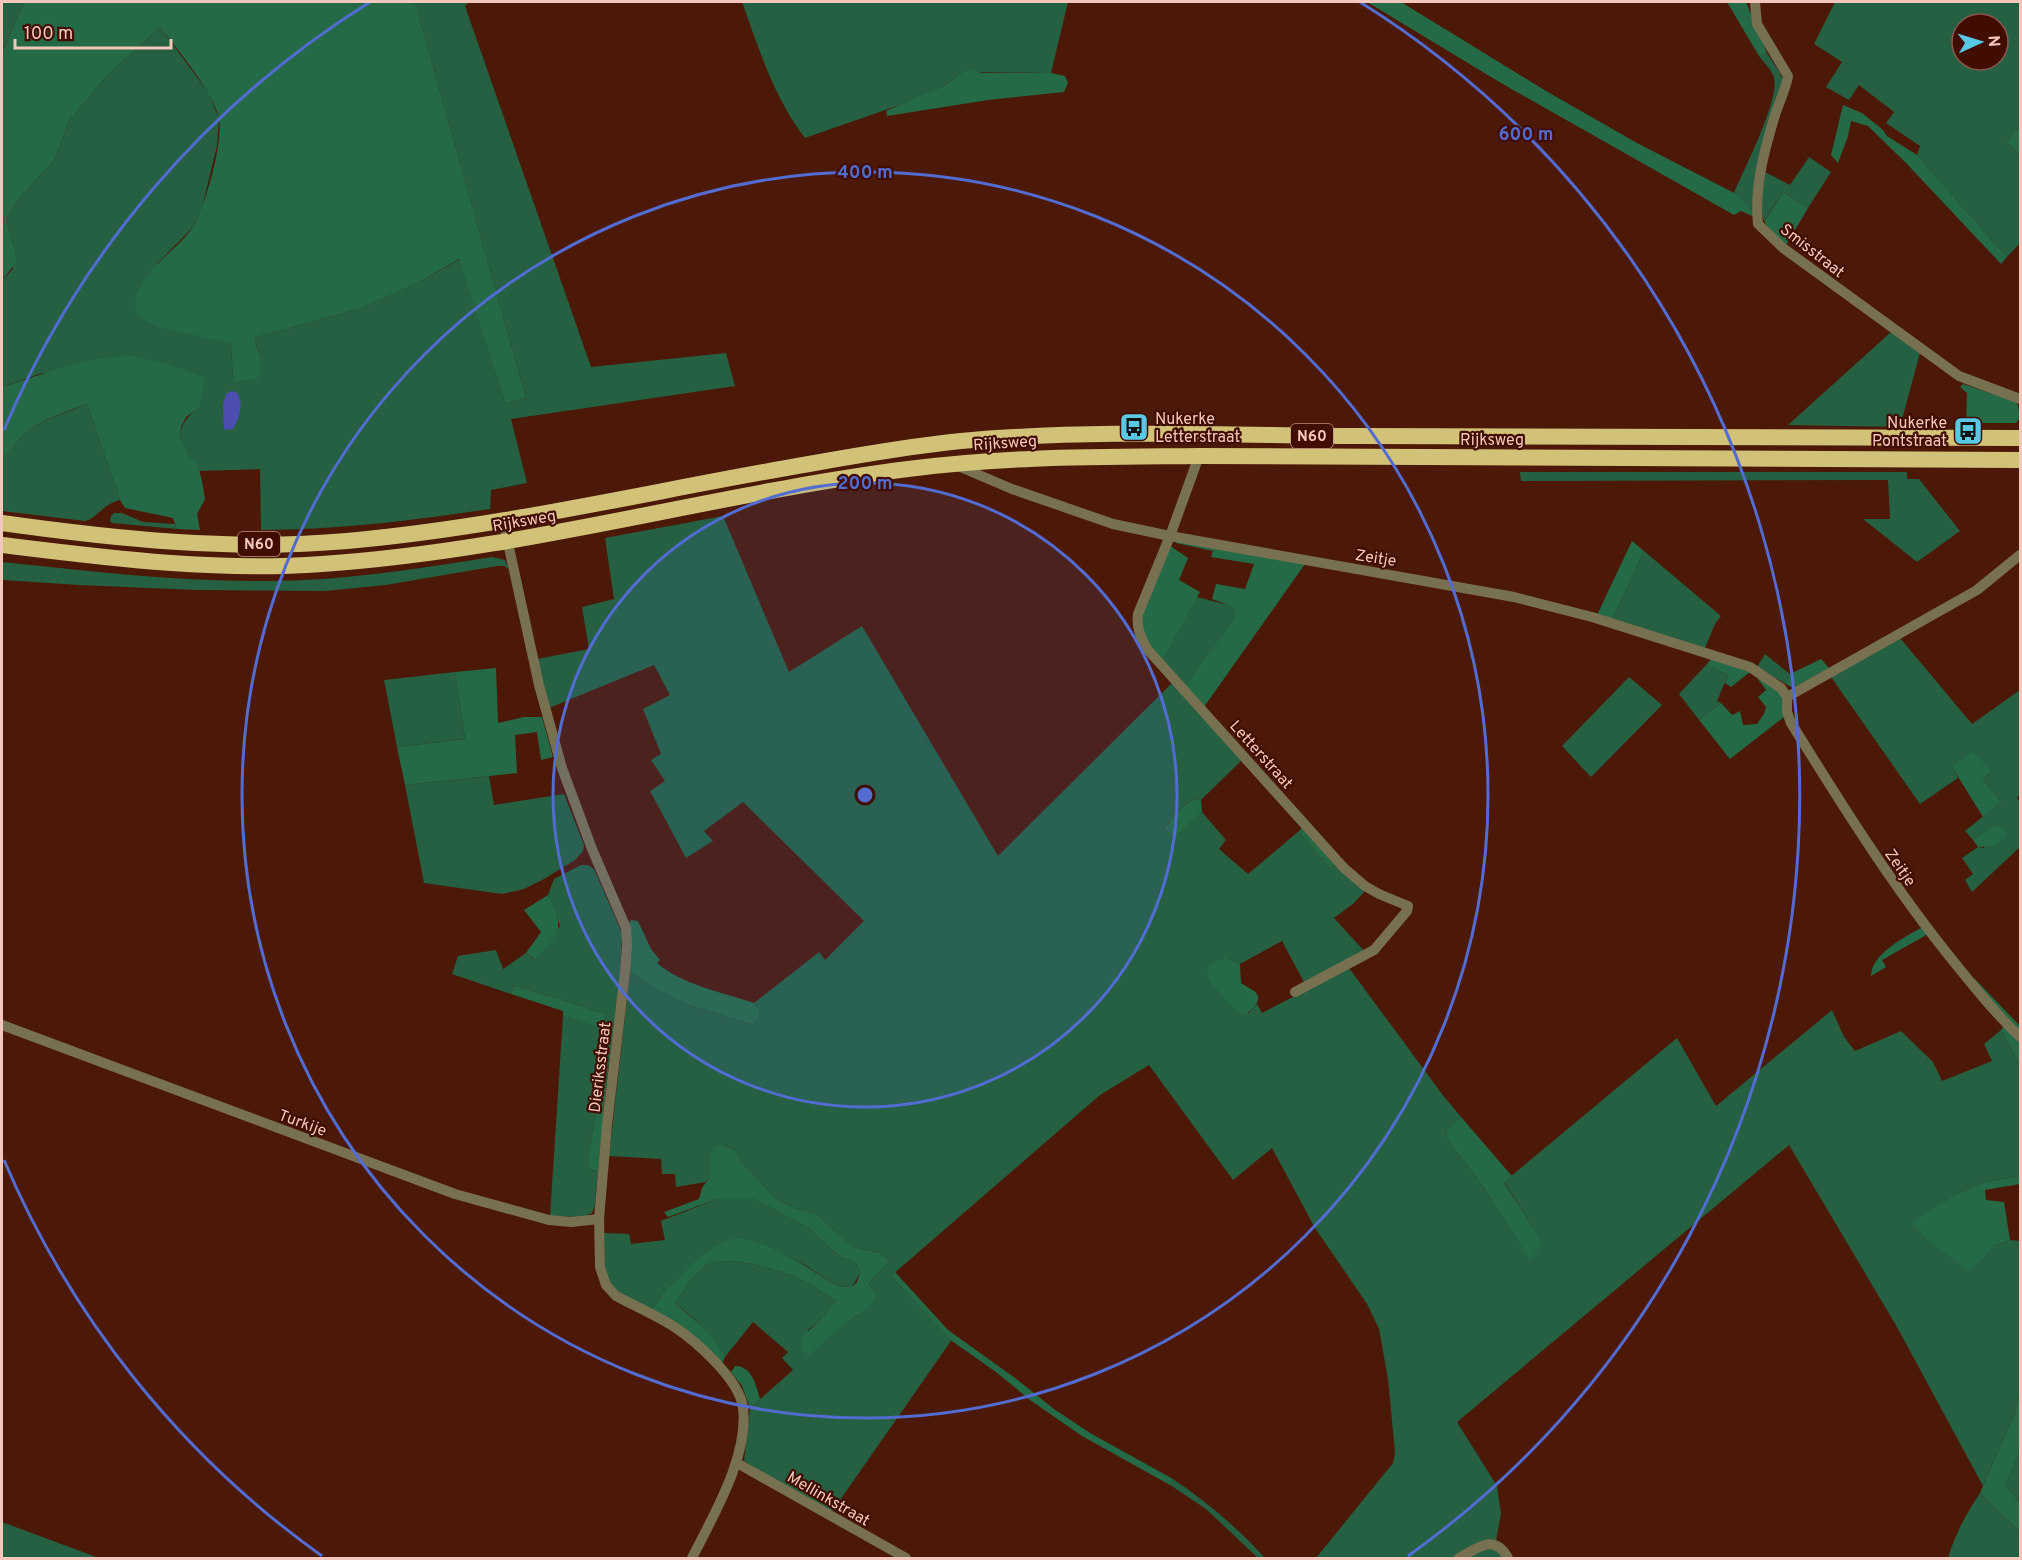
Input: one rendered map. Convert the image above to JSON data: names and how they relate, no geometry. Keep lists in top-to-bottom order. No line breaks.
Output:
{"streets":{"highway":["N60","Rijksweg"],"street":["Smisstraat","Zeitje","Letterstraat","Dieriksstraat","Turkije","Mellinkstraat"]},"crossings":[["Rijksweg","Zeitje"],["Rijksweg","Letterstraat"],["Rijksweg","Dieriksstraat"],["Zeitje","Letterstraat"],["Dieriksstraat","Turkije"],["Dieriksstraat","Mellinkstraat"]],"places":{"bus stop":["Nukerke Letterstraat","Nukerke Pontstraat"]},"scale_bar":"100 m","north":"right","rings":["600 m","400 m","200 m"]}
